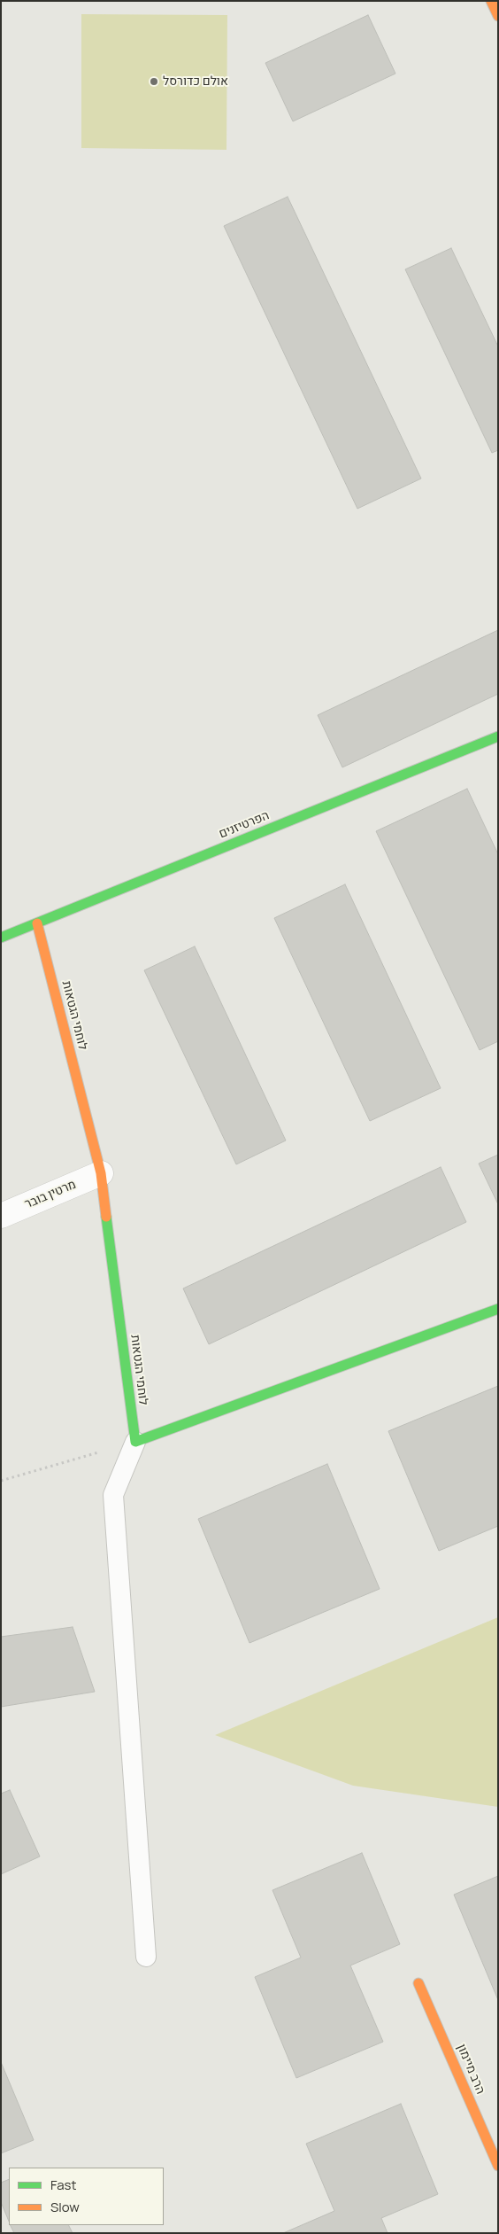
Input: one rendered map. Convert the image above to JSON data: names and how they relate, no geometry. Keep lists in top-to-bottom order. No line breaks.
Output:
{"streets":{"street":["הפרטיזנים","לוחמי הגטאות","מרטין בובר","הרב מיימון"]},"crossings":[["הפרטיזנים","לוחמי הגטאות"],["לוחמי הגטאות","מרטין בובר"]],"places":["אולם כדורסל"],"legend":["Fast","Slow"]}
